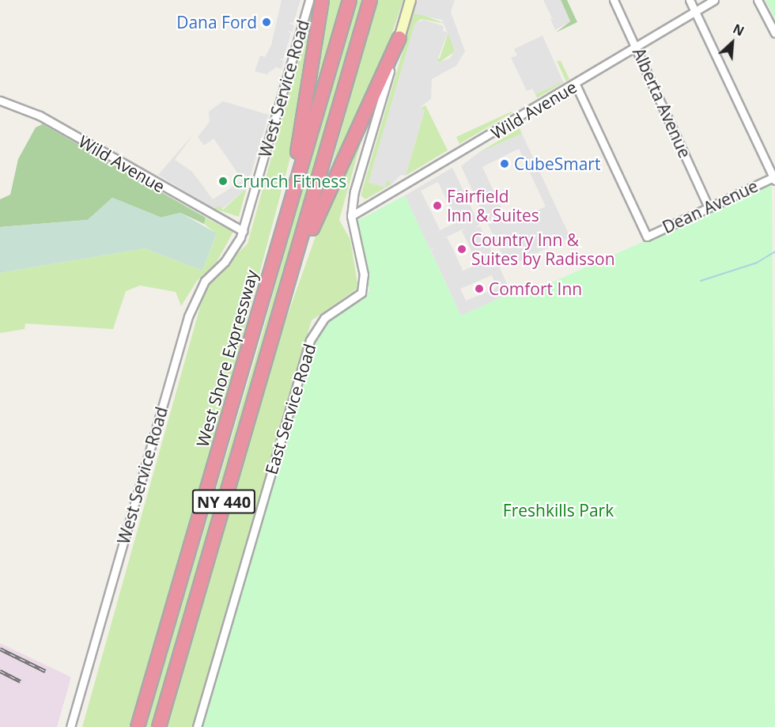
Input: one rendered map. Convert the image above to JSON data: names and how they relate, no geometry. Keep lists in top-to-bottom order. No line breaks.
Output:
{"streets":{"highway":["West Shore Expressway","NY 440"],"main road":["East Service Road"],"street":["West Service Road","Alberta Avenue","Wild Avenue","Dean Avenue"]},"crossings":[["West Service Road","Wild Avenue"],["Alberta Avenue","Wild Avenue"],["Alberta Avenue","Dean Avenue"],["Wild Avenue","Dean Avenue"],["Wild Avenue","East Service Road"]],"parks":["Freshkills Park"],"places":["Dana Ford","CubeSmart","Crunch Fitness","Fairfield Inn & Suites","Country Inn & Suites by Radisson","Comfort Inn"],"north":"top right"}
